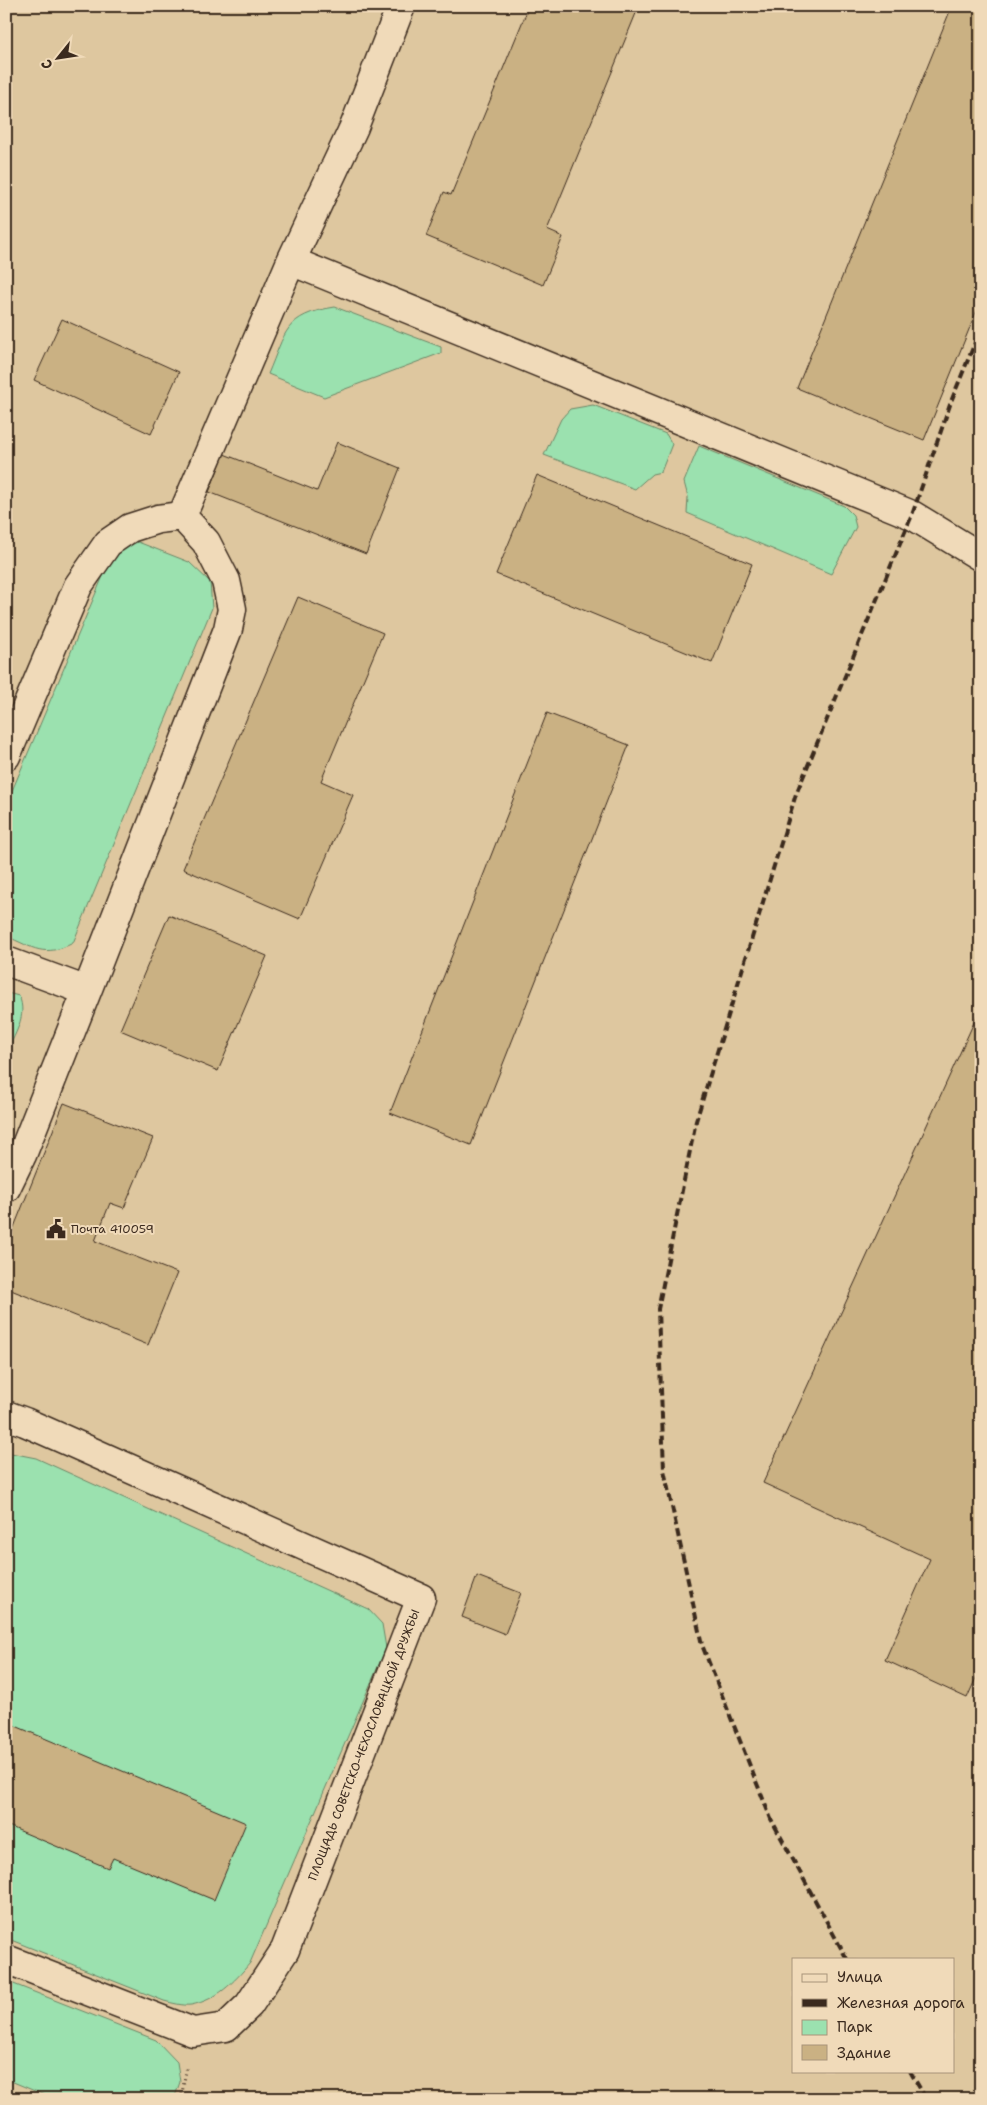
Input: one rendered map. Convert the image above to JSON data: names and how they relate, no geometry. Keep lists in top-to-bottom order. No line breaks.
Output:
{"streets":{"lane":["ПЛОЩАДЬ СОВЕТСКО-ЧЕХОСЛОВАЦКОЙ ДРУЖБЫ"]},"places":{"public building":["Почта 410059"]},"legend":["Улица","Железная дорога","Парк","Здание"],"north":"bottom left"}
